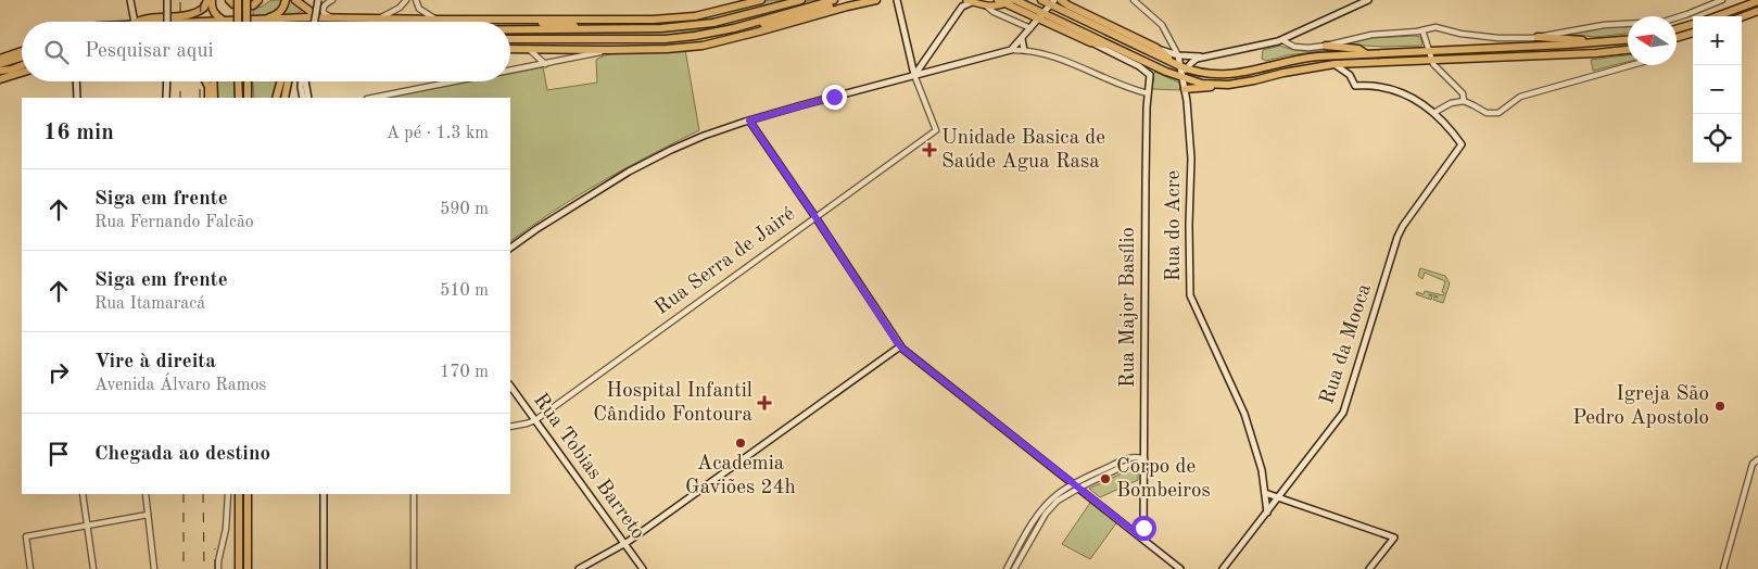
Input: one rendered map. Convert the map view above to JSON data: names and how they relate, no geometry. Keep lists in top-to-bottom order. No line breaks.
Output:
{"streets":{"main road":["Rua do Acre","Rua Major Basílio","Rua da Mooca","Rua Tobias Barreto"],"street":["Rua Serra de Jairé"]},"crossings":[["Rua do Acre","Rua da Mooca"],["Rua Serra de Jairé","Rua Tobias Barreto"]],"places":{"health":["Unidade Basica de Saúde Agua Rasa","Hospital Infantil Cândido Fontoura"],"other":["Igreja São Pedro Apostolo","Academia Gaviões 24h","Corpo de Bombeiros"]},"north":"left","page":{"map_buttons":["+","−"],"search":"Pesquisar aqui","heading":["16 min","A pé · 1.3 km"],"list":[["Siga em frente","Rua Fernando Falcão","590 m"],["Siga em frente","Rua Itamaracá","510 m"],["Vire à direita","Avenida Álvaro Ramos","170 m"],"Chegada ao destino"]}}
